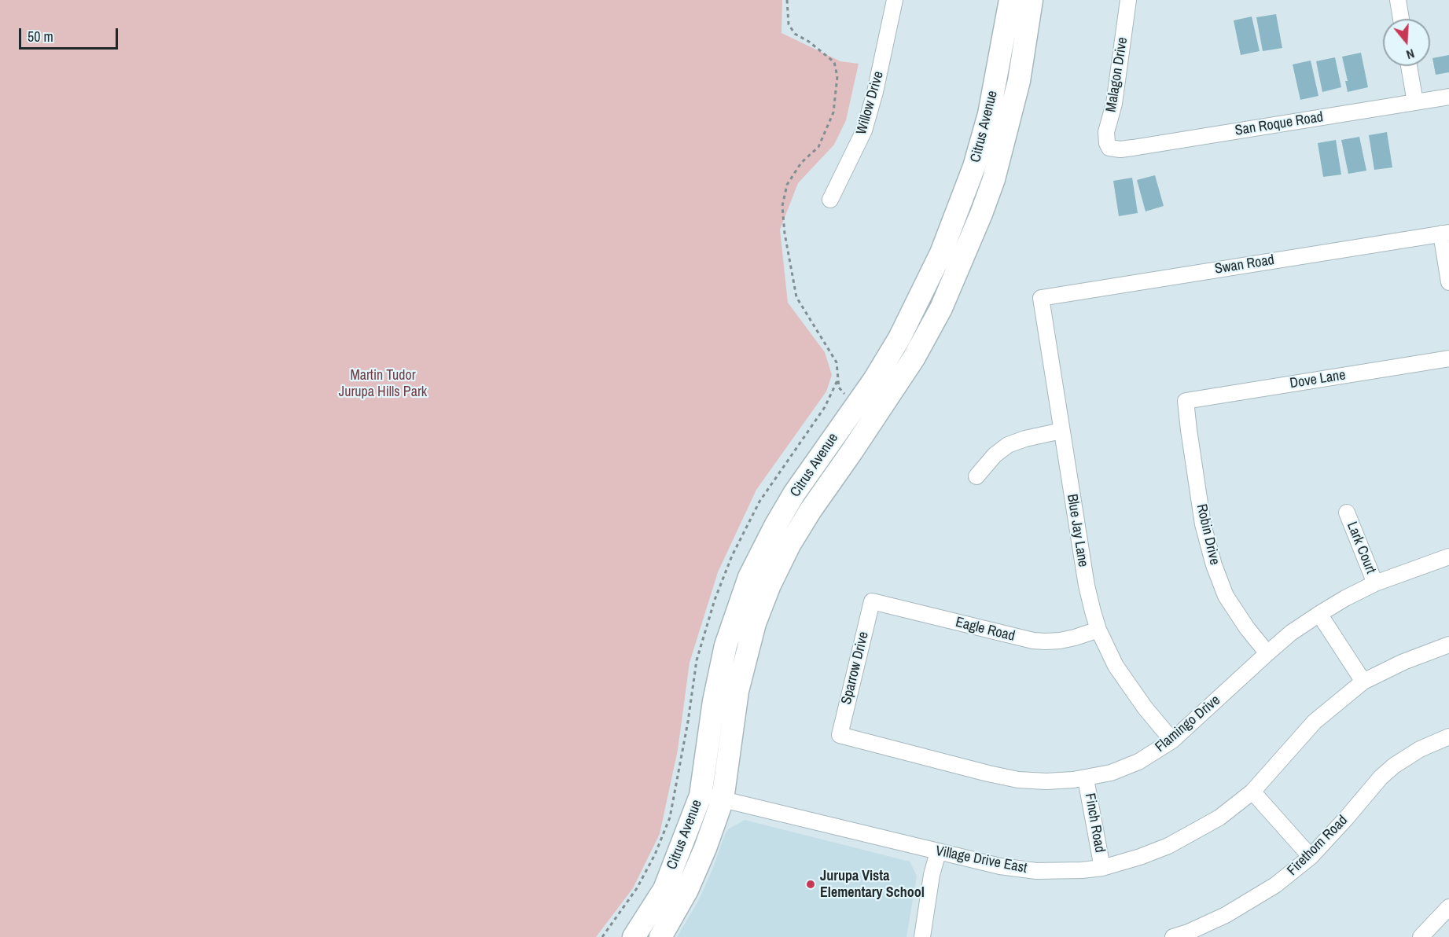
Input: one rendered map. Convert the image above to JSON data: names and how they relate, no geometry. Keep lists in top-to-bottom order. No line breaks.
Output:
{"streets":{"street":["Malagon Drive","Willow Drive","San Roque Road","Citrus Avenue","Swan Road","Dove Lane","Blue Jay Lane","Robin Drive","Lark Court","Eagle Road","Sparrow Drive","Flamingo Drive","Finch Road","Firethorn Road","Village Drive East"]},"crossings":[["Malagon Drive","San Roque Road"],["Citrus Avenue","Village Drive East"],["Swan Road","Blue Jay Lane"],["Dove Lane","Robin Drive"],["Blue Jay Lane","Eagle Road"],["Blue Jay Lane","Flamingo Drive"],["Robin Drive","Flamingo Drive"],["Lark Court","Flamingo Drive"],["Eagle Road","Sparrow Drive"],["Sparrow Drive","Flamingo Drive"],["Flamingo Drive","Finch Road"],["Finch Road","Village Drive East"]],"parks":["Martin Tudor Jurupa Hills Park"],"places":["Jurupa Vista Elementary School"],"scale_bar":"50 m","north":"bottom"}
